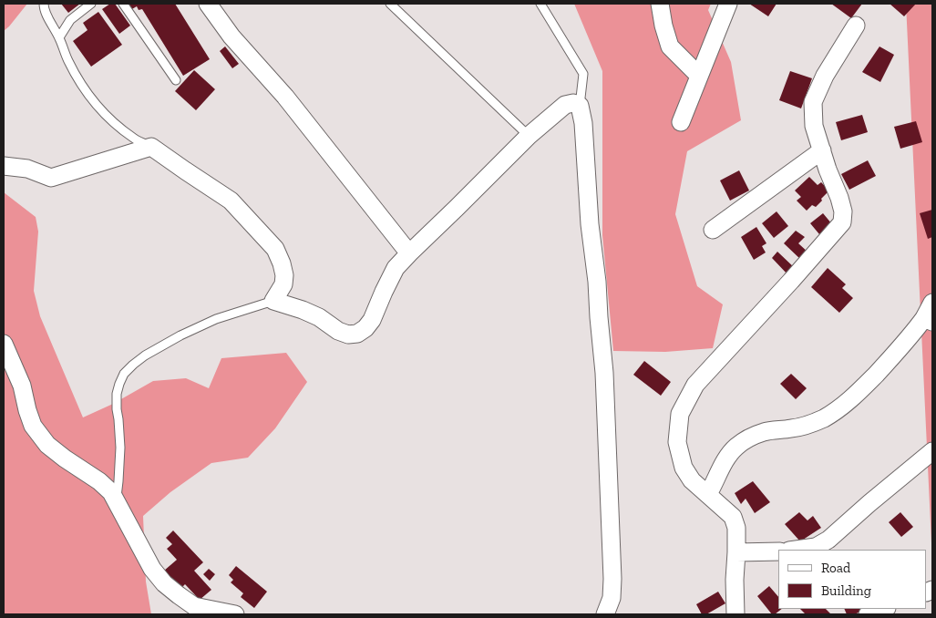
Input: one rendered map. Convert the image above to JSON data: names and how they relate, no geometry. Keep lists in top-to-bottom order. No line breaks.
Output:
{"legend":["Road","Building"]}
